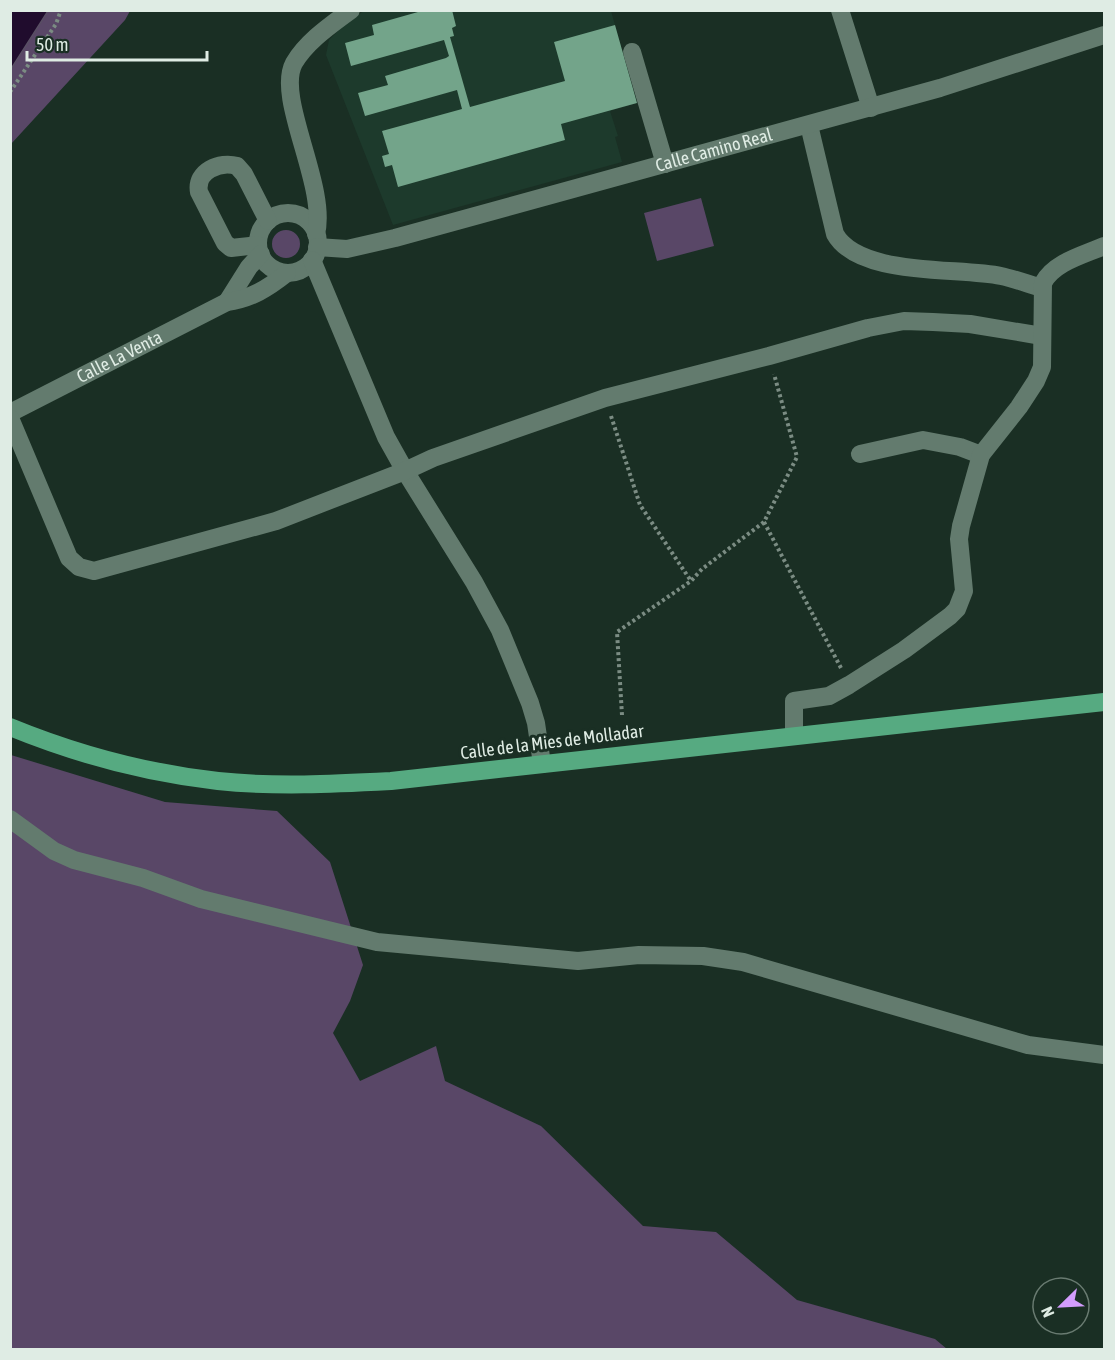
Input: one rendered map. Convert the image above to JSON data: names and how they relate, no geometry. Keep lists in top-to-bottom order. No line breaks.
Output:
{"streets":{"highway":["Calle de la Mies de Molladar"],"street":["Calle Camino Real","Calle La Venta"]},"crossings":[["Calle Camino Real","Calle La Venta"]],"scale_bar":"50 m","north":"bottom left"}
